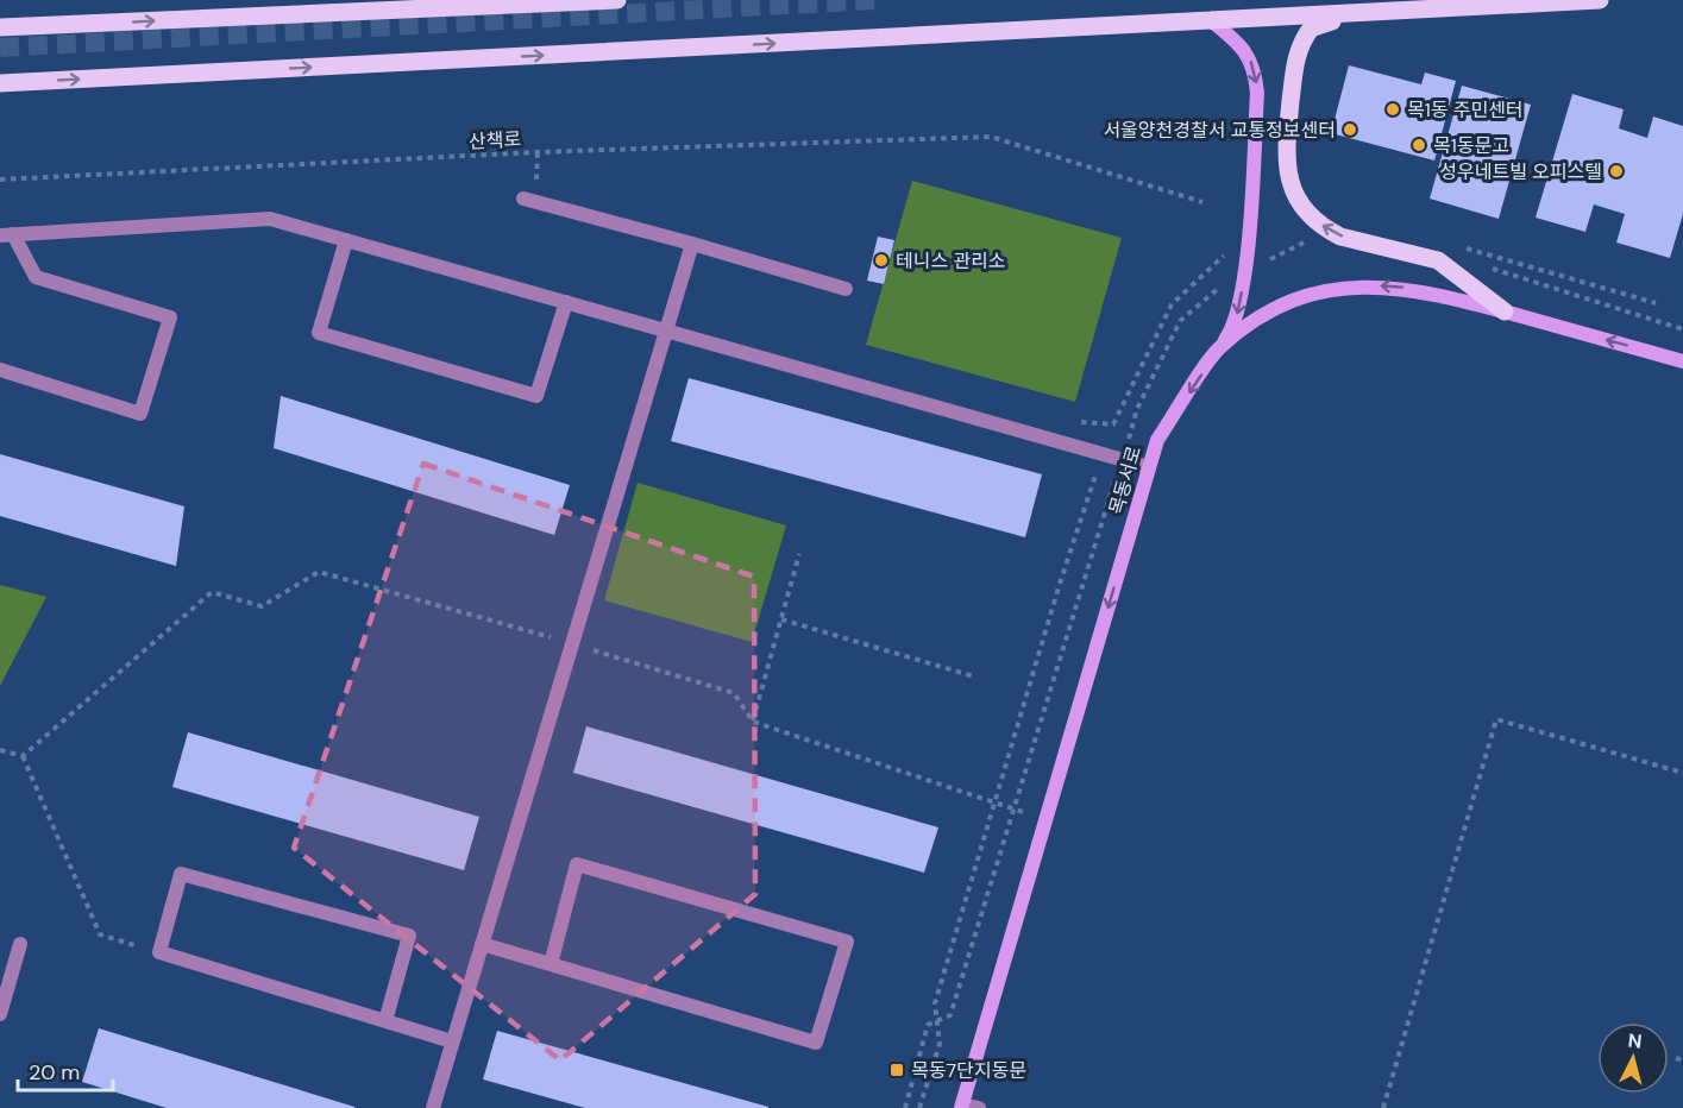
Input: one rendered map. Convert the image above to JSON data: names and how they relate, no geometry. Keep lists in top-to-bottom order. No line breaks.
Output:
{"streets":{"main road":["목동서로"],"path":["산책로"]},"places":{"other":["목1동 주민센터","서울양천경찰서 교통정보센터","목1동문고","성우네트빌 오피스텔","테니스 관리소"],"transit":["목동7단지동문"]},"scale_bar":"20 m","north":"top"}
